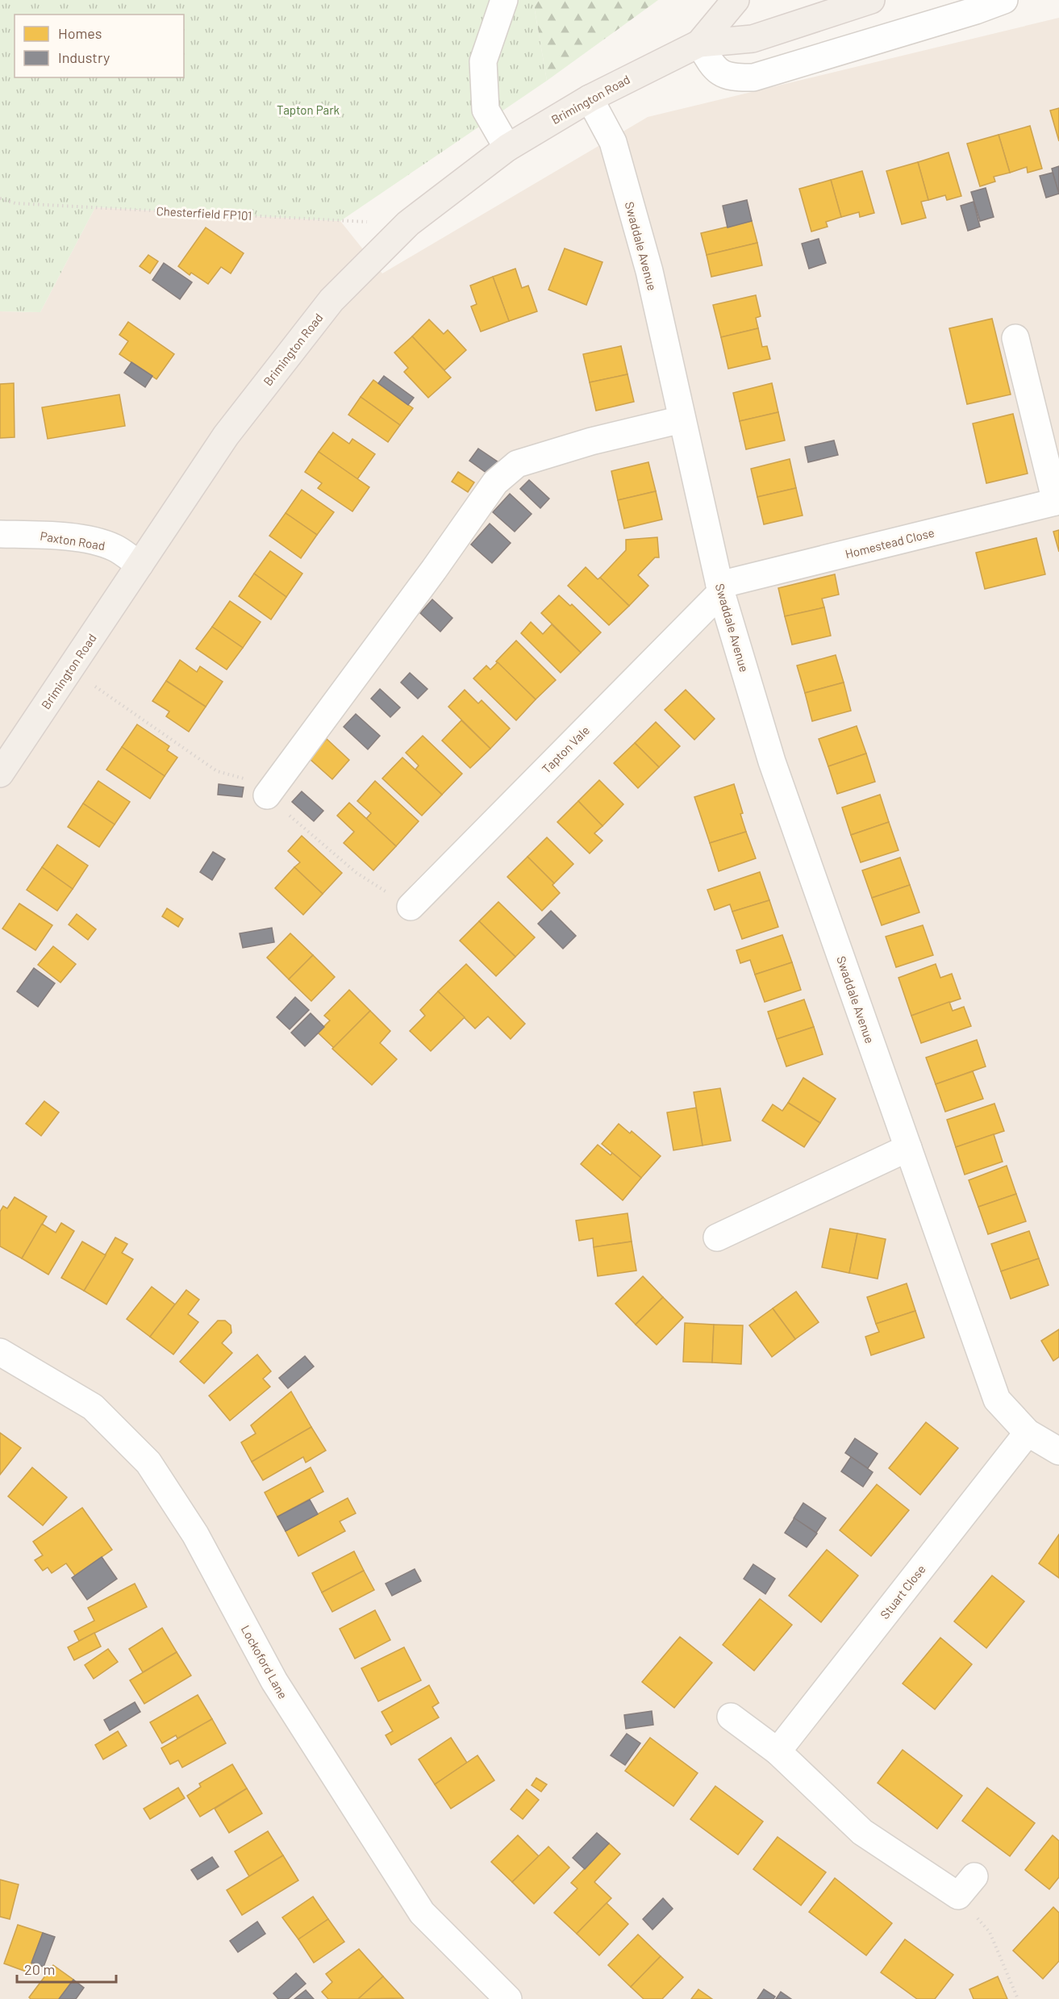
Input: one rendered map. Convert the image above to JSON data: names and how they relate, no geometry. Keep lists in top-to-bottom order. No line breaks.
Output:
{"streets":{"main road":["Brimington Road"],"street":["Swaddale Avenue","Paxton Road","Homestead Close","Tapton Vale","Stuart Close","Lockoford Lane"],"path":["Chesterfield FP101"]},"crossings":[["Brimington Road","Chesterfield FP101"],["Brimington Road","Swaddale Avenue"],["Brimington Road","Paxton Road"],["Swaddale Avenue","Homestead Close"],["Swaddale Avenue","Tapton Vale"],["Swaddale Avenue","Stuart Close"],["Homestead Close","Tapton Vale"]],"parks":["Tapton Park"],"legend":["Homes","Industry"],"scale_bar":"20 m"}
